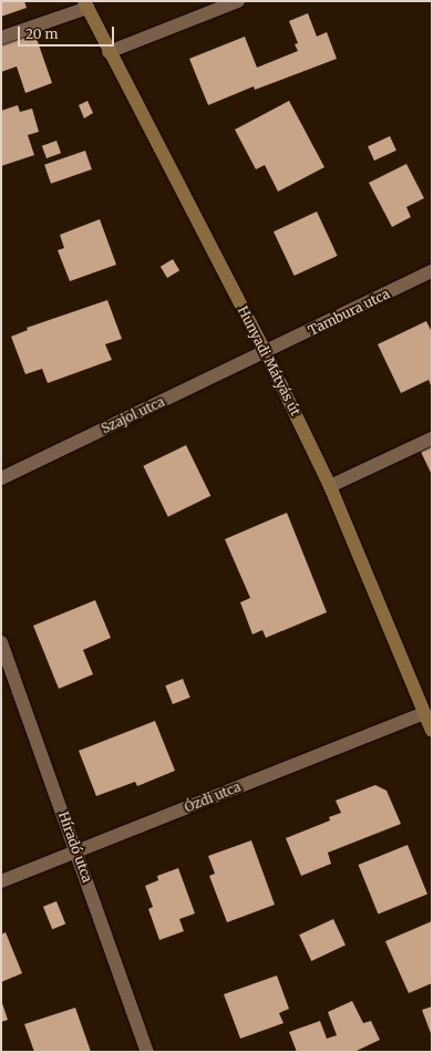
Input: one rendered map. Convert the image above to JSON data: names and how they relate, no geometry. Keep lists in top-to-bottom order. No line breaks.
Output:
{"streets":{"street":["Tambura utca","Hunyadi Mátyás út","Szajol utca","Ózdi utca","Híradó utca"]},"crossings":[["Tambura utca","Hunyadi Mátyás út"],["Tambura utca","Szajol utca"],["Hunyadi Mátyás út","Szajol utca"],["Hunyadi Mátyás út","Ózdi utca"],["Ózdi utca","Híradó utca"]],"scale_bar":"20 m"}
